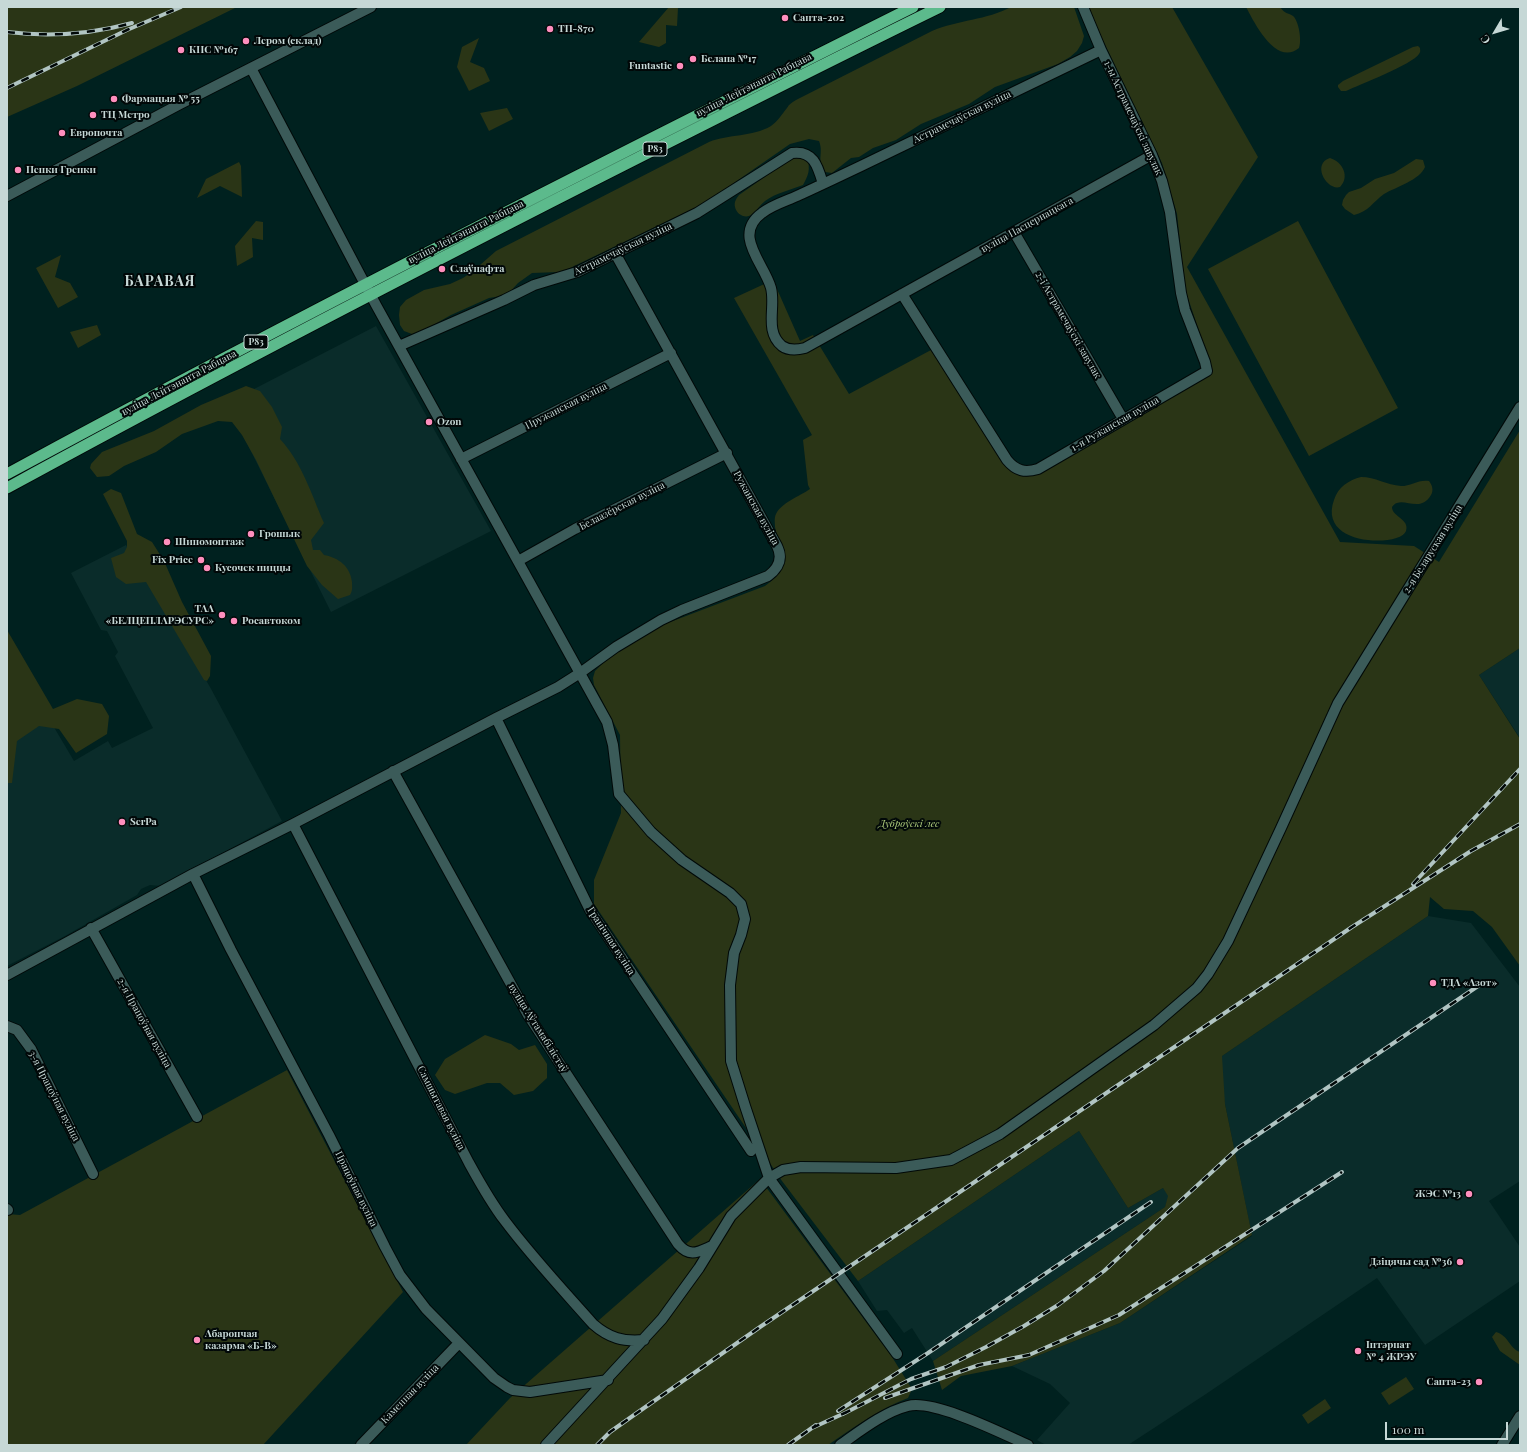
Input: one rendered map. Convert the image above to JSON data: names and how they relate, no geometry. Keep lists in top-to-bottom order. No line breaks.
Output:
{"streets":{"highway":["вуліца Лейтэнанта Рабцава","Р83"],"street":["Астрамечаўская вуліца","1-ы Астрамечаўскі завулак","вуліца Пасцернацкага","2-і Астрамечаўскі завулак","Пружанская вуліца","1-я Ружанская вуліца","Белаазёрская вуліца","Ружанская вуліца","2-я Беларуская вуліца","Гранічная вуліца","2-я Працоўная вуліца","вуліца Аўтамабілістаў","3-я Працоўная вуліца","Самшытавая вуліца","Працоўная вуліца","Каменная вуліца"]},"crossings":[["Астрамечаўская вуліца","1-ы Астрамечаўскі завулак"],["Астрамечаўская вуліца","вуліца Пасцернацкага"],["Астрамечаўская вуліца","Ружанская вуліца"],["1-ы Астрамечаўскі завулак","вуліца Пасцернацкага"],["1-ы Астрамечаўскі завулак","1-я Ружанская вуліца"],["вуліца Пасцернацкага","2-і Астрамечаўскі завулак"],["вуліца Пасцернацкага","1-я Ружанская вуліца"],["2-і Астрамечаўскі завулак","1-я Ружанская вуліца"],["Пружанская вуліца","Ружанская вуліца"],["Белаазёрская вуліца","Ружанская вуліца"],["Ружанская вуліца","Гранічная вуліца"],["Ружанская вуліца","2-я Працоўная вуліца"],["Ружанская вуліца","вуліца Аўтамабілістаў"],["Ружанская вуліца","Самшытавая вуліца"],["Ружанская вуліца","Працоўная вуліца"],["2-я Беларуская вуліца","вуліца Аўтамабілістаў"],["2-я Беларуская вуліца","Самшытавая вуліца"],["2-я Беларуская вуліца","Працоўная вуліца"],["Працоўная вуліца","Каменная вуліца"]],"districts":["БАРАВАЯ"],"parks":["Дуброўскі лес"],"places":["Санта-202","ТП-870","Лером (склад)","КНС №167","Белана №17","Funtastic","Фармацыя № 55","ТЦ Метро","Европочта","Пенки Гренки","Слаўнафта","Ozon","Грошык","Шиномонтаж","Fix Price","Кусочек пиццы","ТАА «БЕЛЦЕПЛАРЭСУРС»","Росавтоком","SerPa","ТДА «Азот»","ЖЭС №13","Дзіцячы сад №36","Абарончая казарма «Б-В»","Інтэрнат № 4 ЖРЭУ","Санта-23"],"scale_bar":"100 m","north":"bottom left"}
